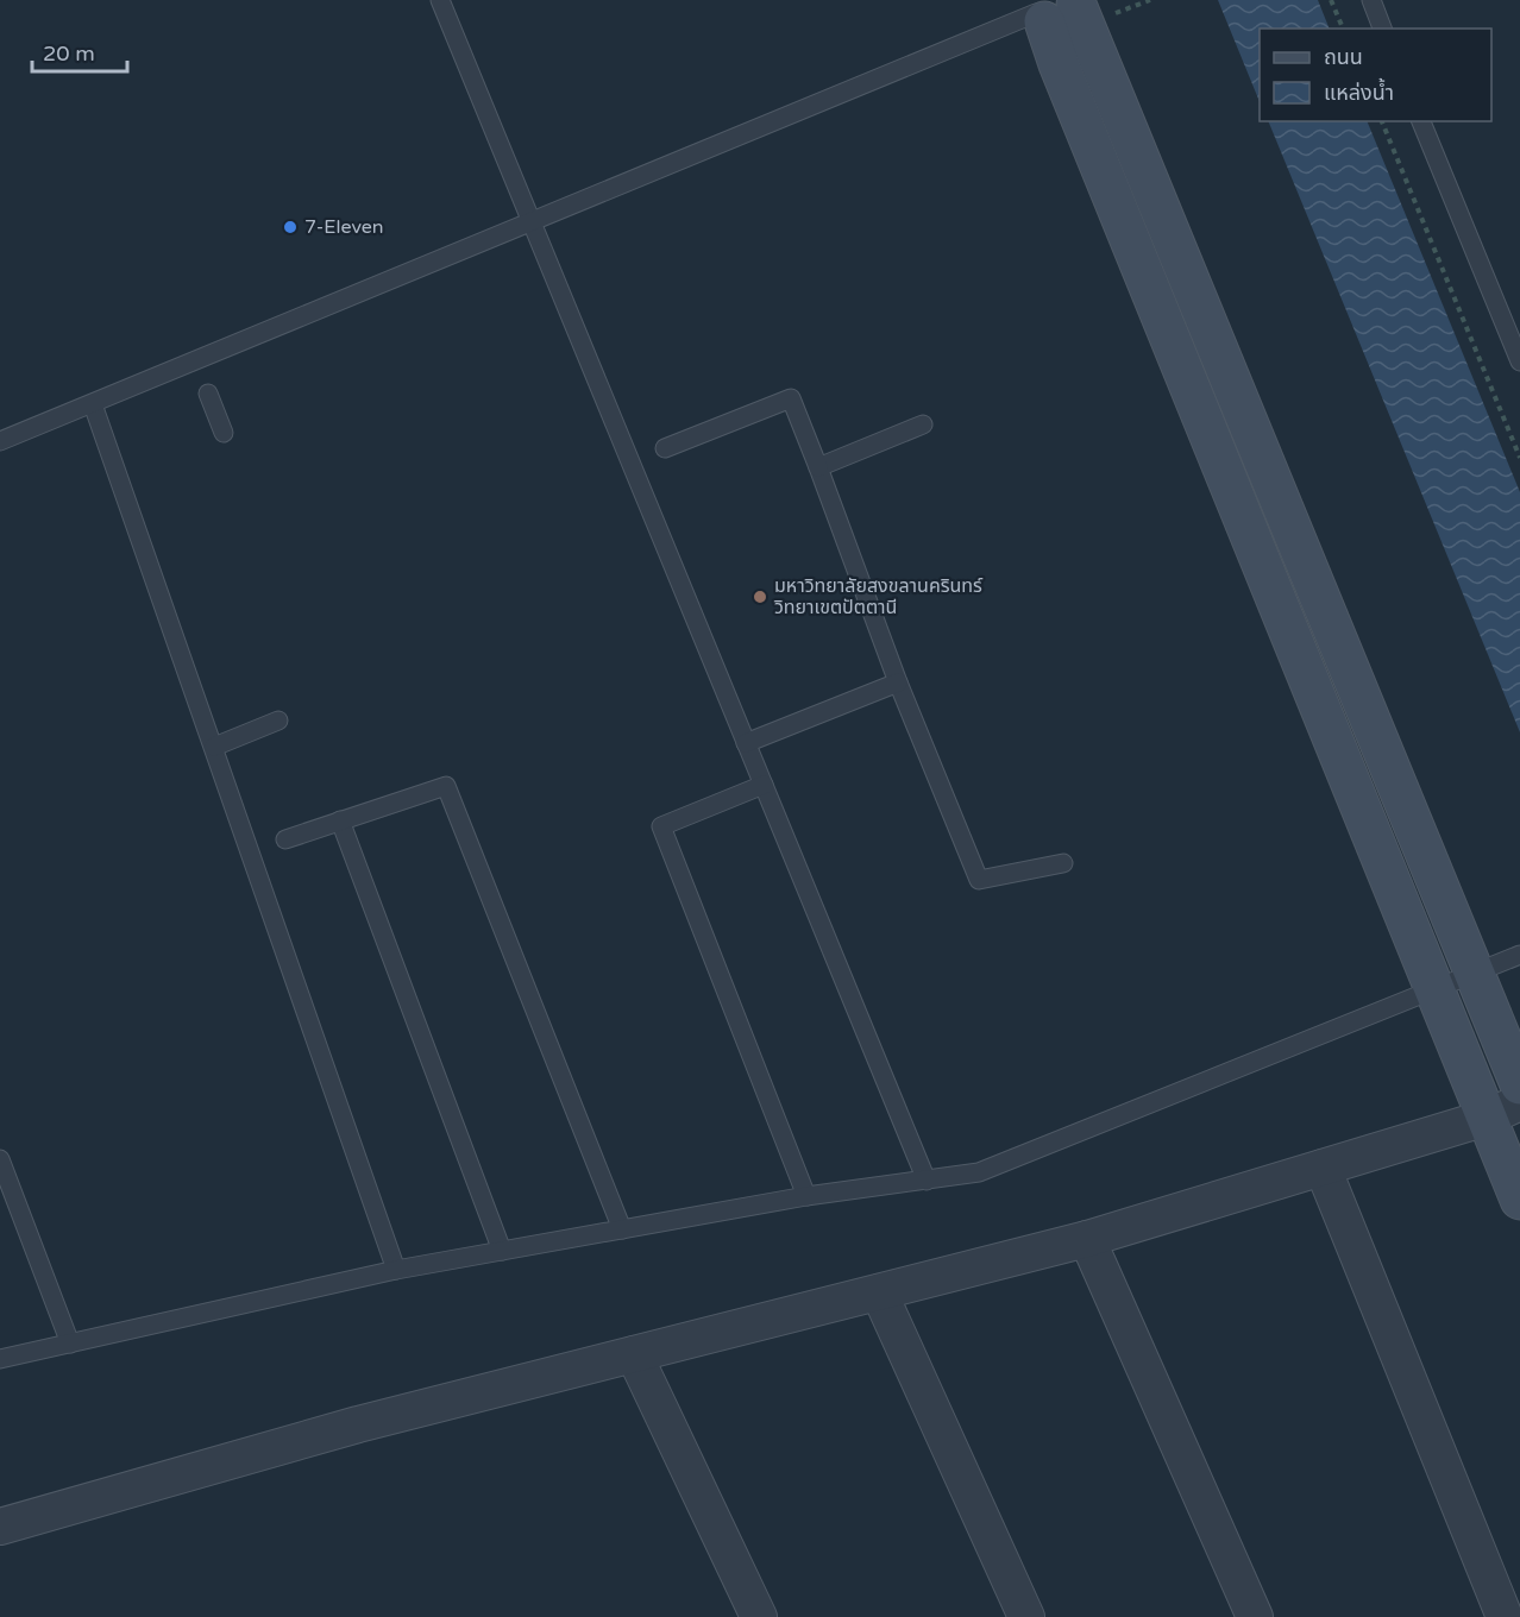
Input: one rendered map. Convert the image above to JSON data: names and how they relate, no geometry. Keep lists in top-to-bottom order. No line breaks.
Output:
{"places":["7-Eleven","มหาวิทยาลัยสงขลานครินทร์ วิทยาเขตปัตตานี"],"legend":["ถนน","แหล่งน้ำ"],"scale_bar":"20 m"}
